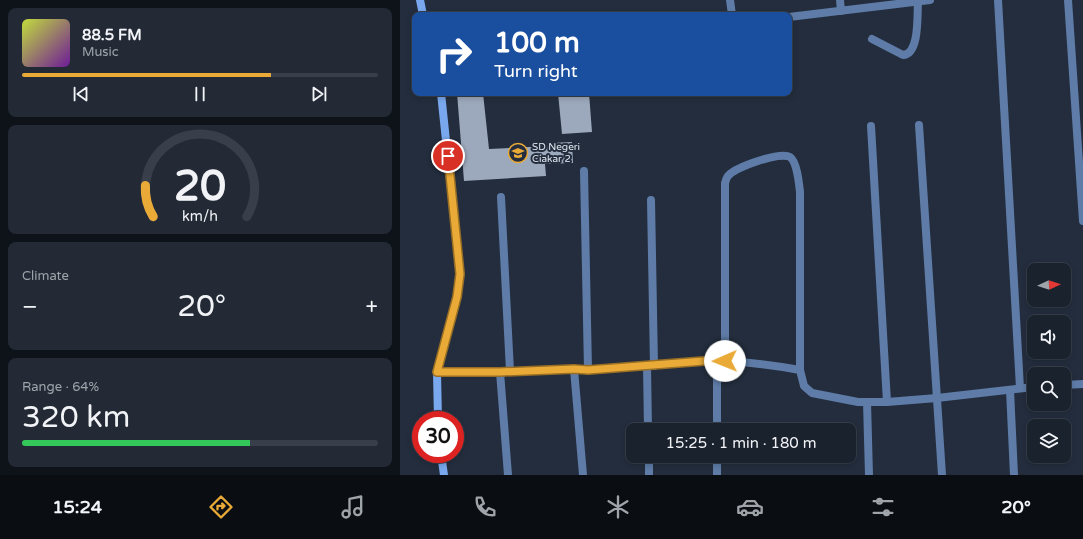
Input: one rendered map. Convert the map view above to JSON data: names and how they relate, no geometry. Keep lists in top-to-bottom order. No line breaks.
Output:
{"places":{"school or university":["SD Negeri Ciakar 2"]},"north":"right","page":{"turn":["100 m","Turn right"],"song":["88.5 FM","Music"],"tile":["Climate",["Range · 64%","320 km"]],"heat":["−","20°","+"],"limit":"30","trip":"15:25 · 1 min · 180 m","tabs":["15:24","20°"],"gauge":["20","km/h"]}}
